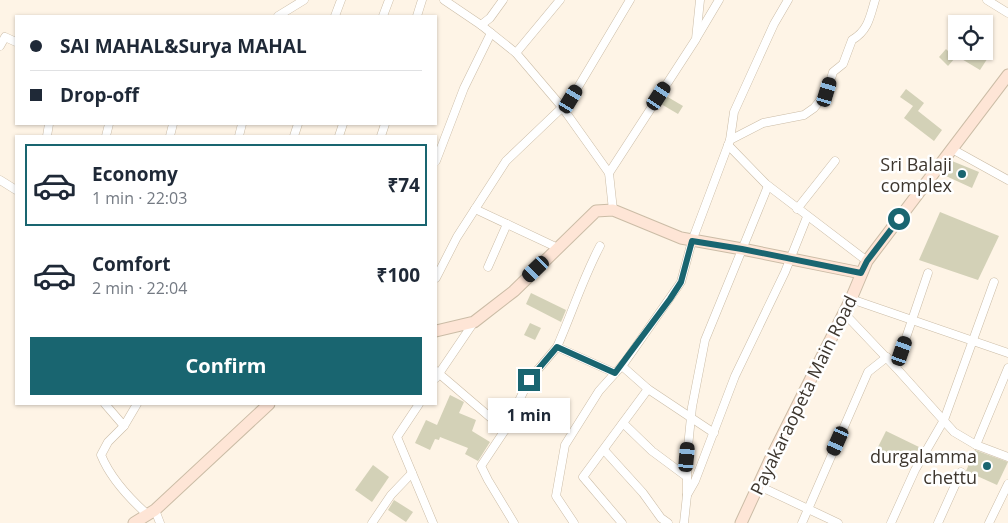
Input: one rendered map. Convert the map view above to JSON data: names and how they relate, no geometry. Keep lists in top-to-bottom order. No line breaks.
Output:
{"streets":{"main road":["Payakaraopeta Main Road"]},"places":["Sri Balaji complex","durgalamma chettu"],"page":{"banner":["SAI MAHAL&Surya MAHAL","Drop-off"],"list":[{"name":"Economy","note":"1 min · 22:03","value":"₹74"},{"name":"Comfort","note":"2 min · 22:04","value":"₹100"}],"buttons":"Confirm","bubble":"1 min"}}
